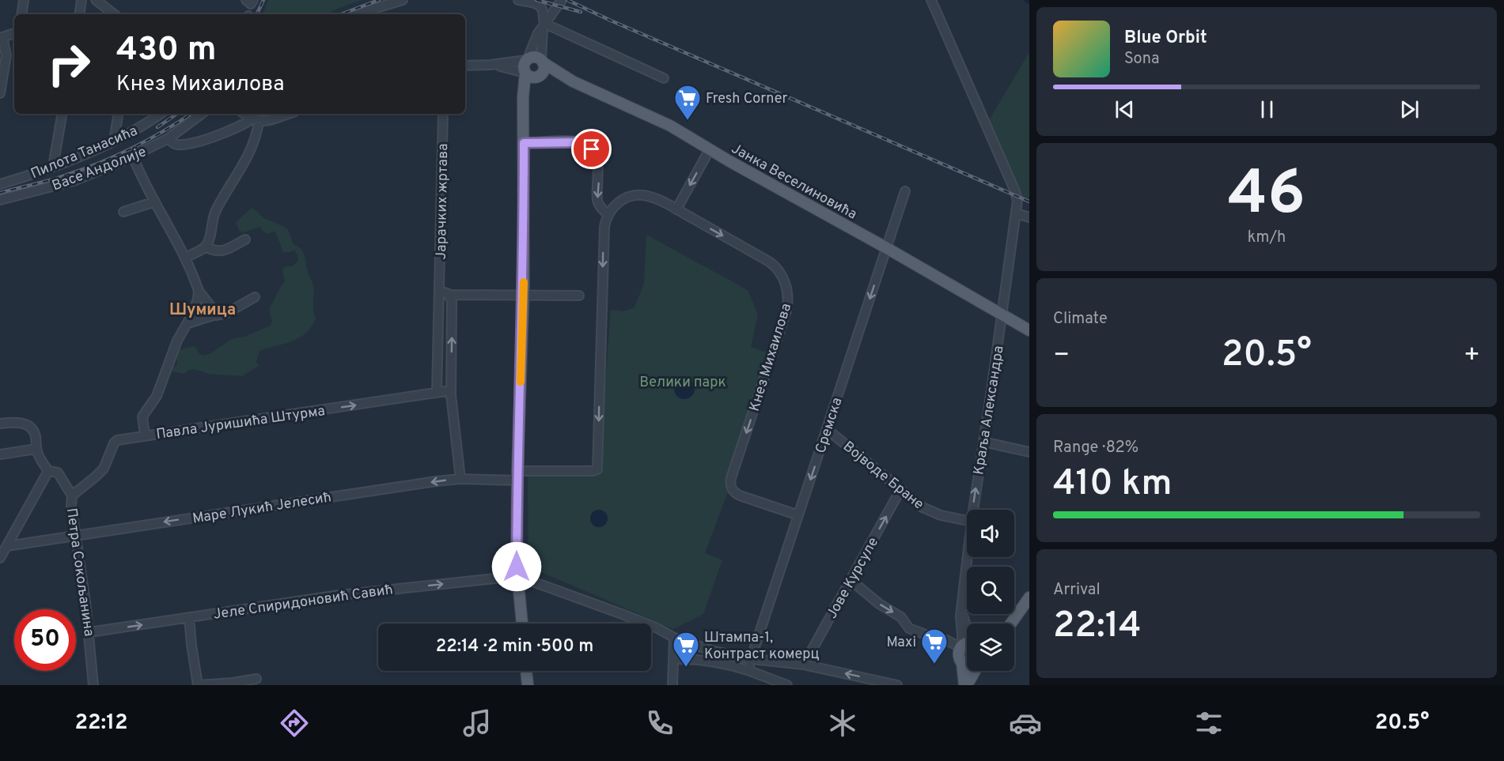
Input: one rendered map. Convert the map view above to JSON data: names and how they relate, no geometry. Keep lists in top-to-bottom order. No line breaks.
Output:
{"streets":{"main road":["Јанка Веселиновића"],"street":["Пилота Танасића","Васе Андолије","Јарачких жртава","Кнез Михаилова","Краља Александра","Павла Јуришића Штурма","Сремска","Војводе Бране","Маре Лукић Јелесић","Петра Сокољанина","Јове Курсуле","Јеле Спиридоновић Савић"]},"crossings":[["Јанка Веселиновића","Краља Александра"],["Јанка Веселиновића","Сремска"],["Јарачких жртава","Павла Јуришића Штурма"],["Кнез Михаилова","Сремска"],["Павла Јуришића Штурма","Петра Сокољанина"],["Сремска","Војводе Бране"],["Војводе Бране","Јове Курсуле"],["Маре Лукић Јелесић","Петра Сокољанина"],["Петра Сокољанина","Јеле Спиридоновић Савић"]],"one_way":["Павла Јуришића Штурма","Сремска","Маре Лукић Јелесић","Јове Курсуле","Јеле Спиридоновић Савић"],"districts":["Шумица"],"parks":["Велики парк"],"places":{"supermarket":["Fresh Corner","Maxi","Штампа-1, Контраст комерц"]},"page":{"turn":["430 m","Кнез Михаилова"],"song":["Blue Orbit","Sona"],"tile":[["46","km/h"],"Climate",["Range · 82%","410 km"],["Arrival","22:14"]],"heat":["−","20.5°","+"],"limit":"50","trip":"22:14 · 2 min · 500 m","tabs":["22:12","20.5°"]}}
